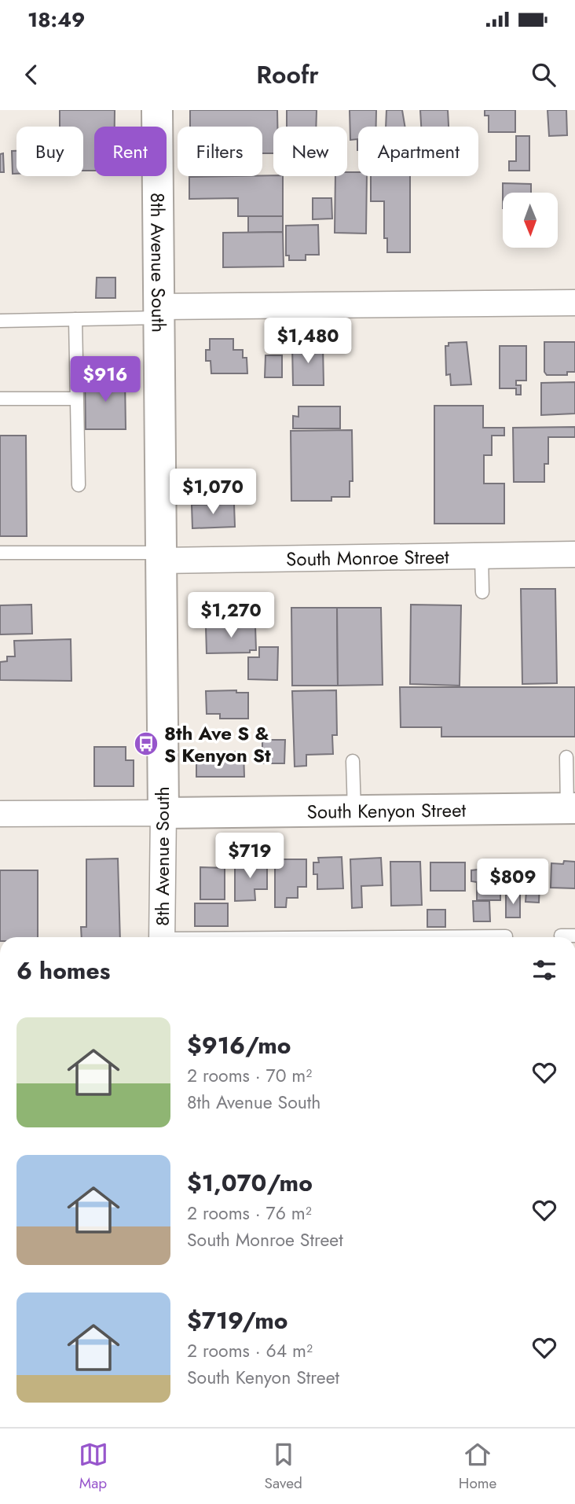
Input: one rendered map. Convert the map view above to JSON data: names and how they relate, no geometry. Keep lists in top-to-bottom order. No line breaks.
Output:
{"streets":{"street":["8th Avenue South","South Monroe Street","South Kenyon Street"]},"crossings":[["8th Avenue South","South Monroe Street"],["8th Avenue South","South Kenyon Street"]],"places":{"bus stop":["8th Ave S & S Kenyon St"]},"north":"bottom","page":{"status":"18:49","header":"Roofr","chip":["Buy","Rent","Filters","New","Apartment"],"price":["$1,480","$916","$1,070","$1,270","$719","$809"],"heading":"6 homes","list":[{"name":"$916/mo","note":"2 rooms · 70 m² · 8th Avenue South"},{"name":"$1,070/mo","note":"2 rooms · 76 m² · South Monroe Street"},{"name":"$719/mo","note":"2 rooms · 64 m² · South Kenyon Street"}],"tabs":["Map","Saved","Home"]}}
